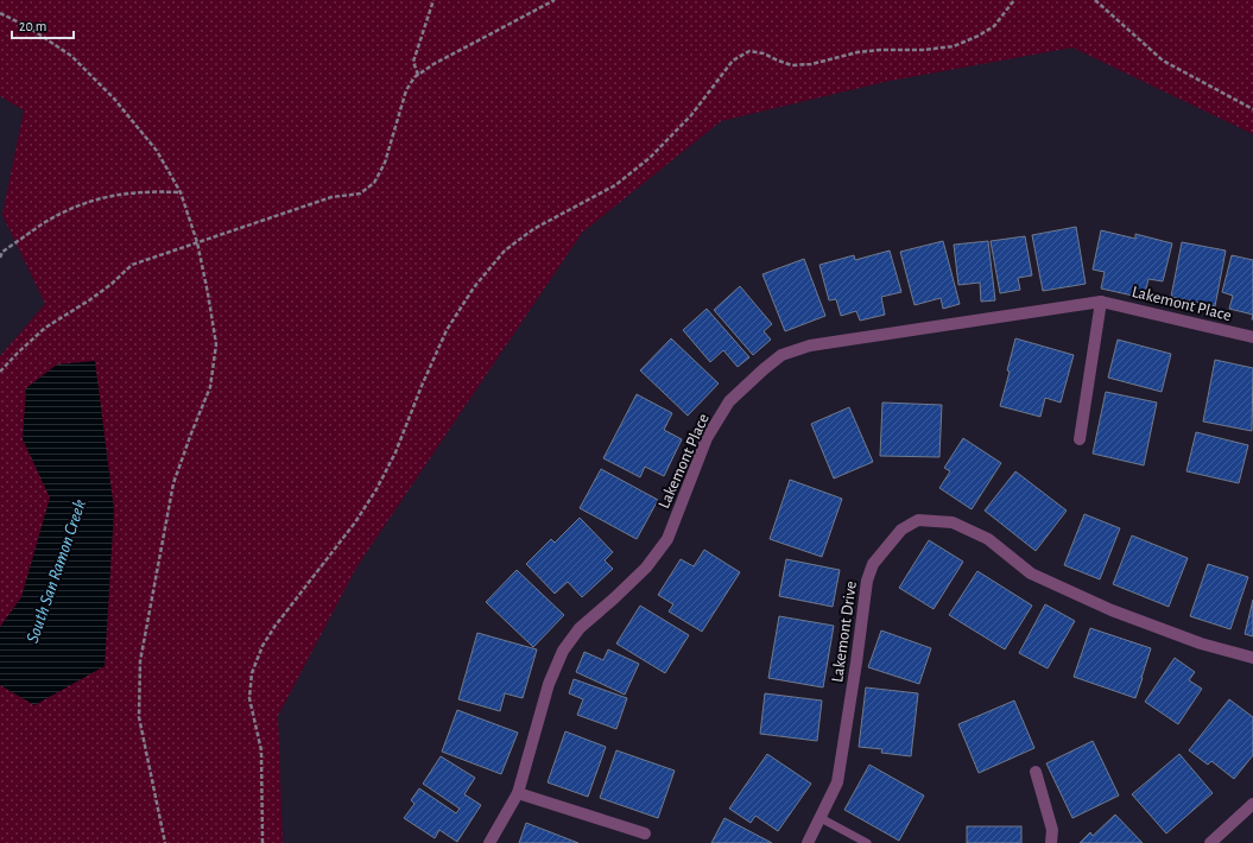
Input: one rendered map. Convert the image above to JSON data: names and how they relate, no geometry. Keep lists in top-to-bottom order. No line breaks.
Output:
{"streets":{"street":["Lakemont Place","Lakemont Drive"]},"water":["South San Ramon Creek"],"scale_bar":"20 m"}
